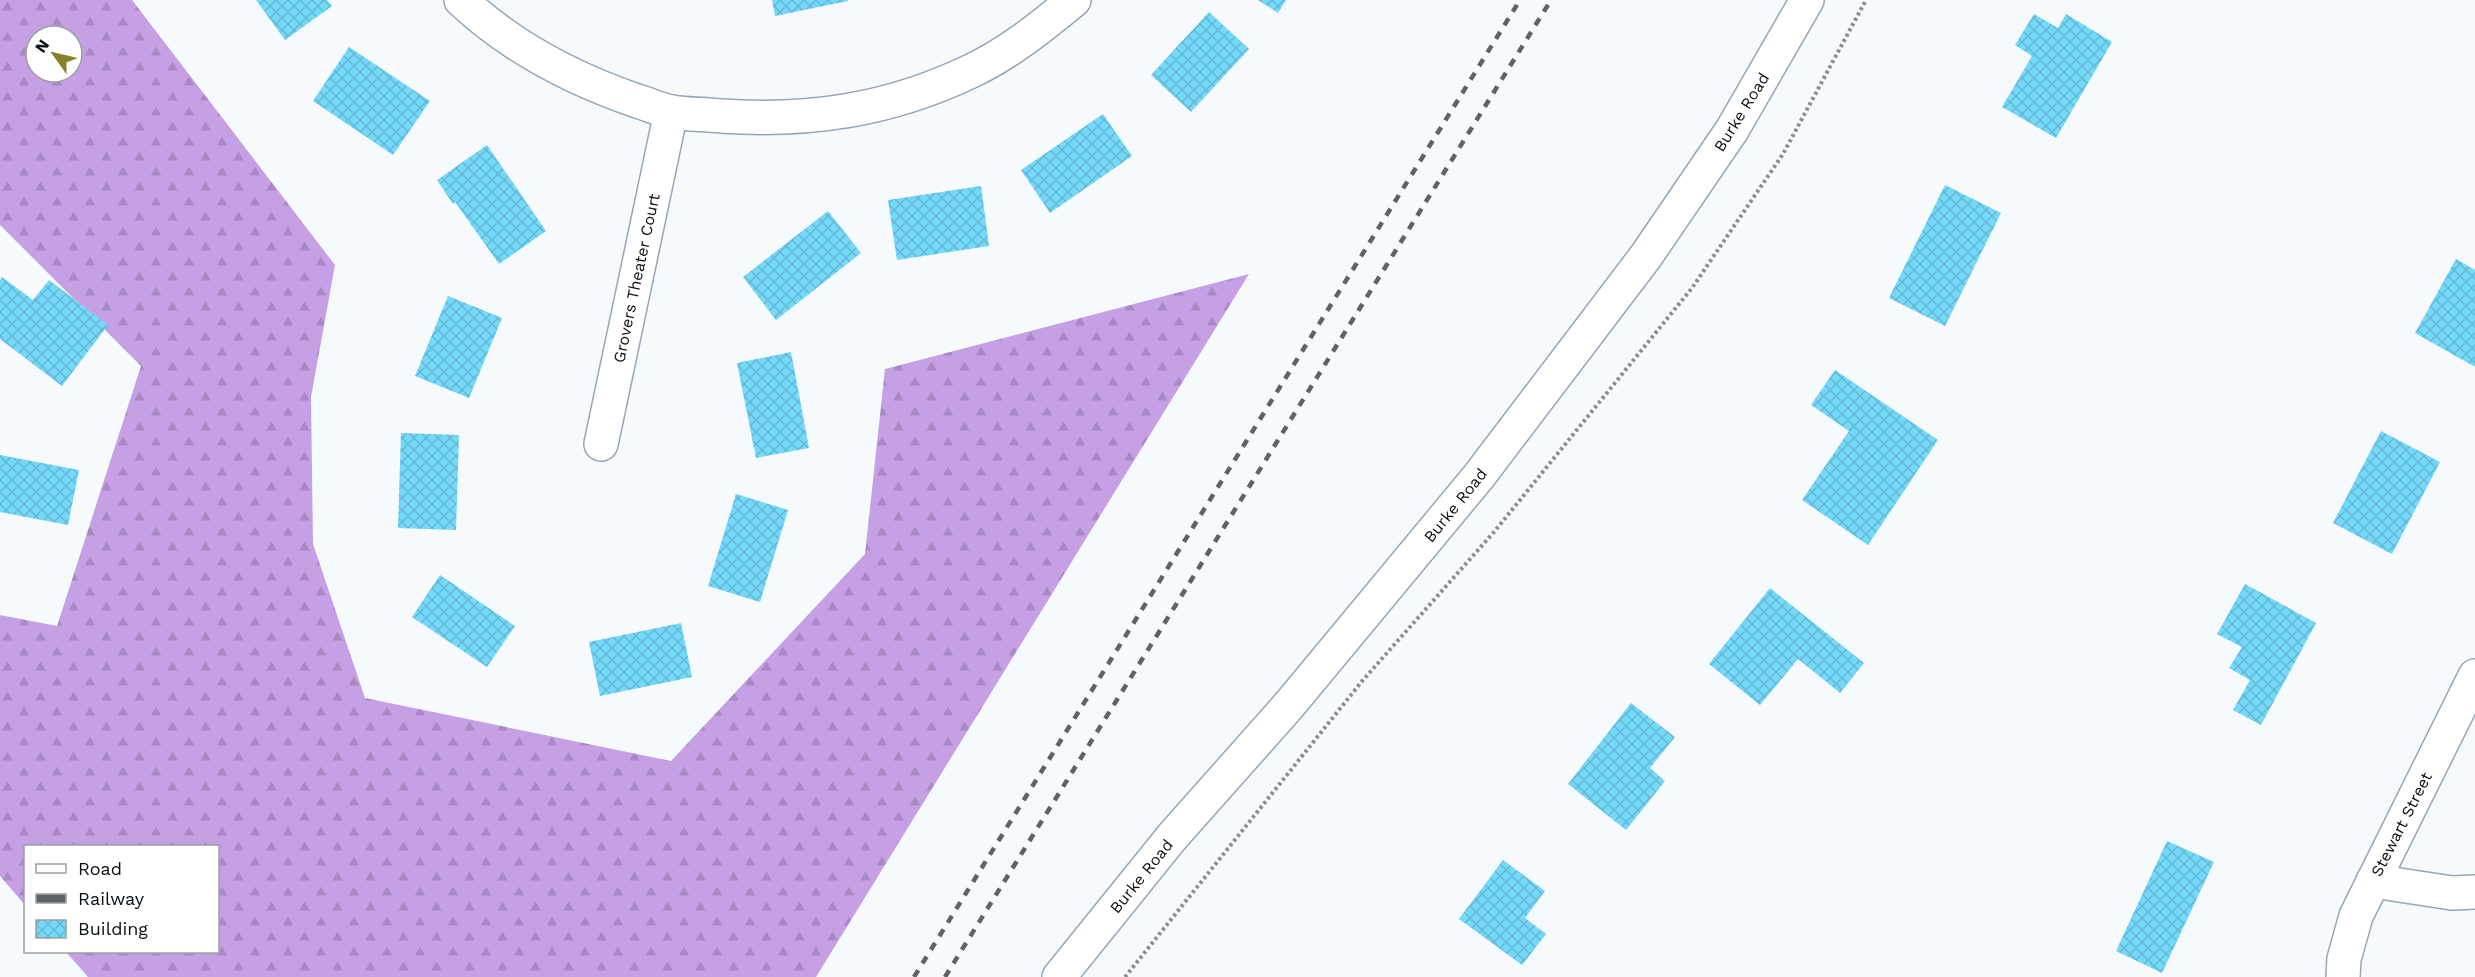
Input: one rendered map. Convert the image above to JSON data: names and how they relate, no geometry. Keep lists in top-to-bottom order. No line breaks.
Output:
{"streets":{"street":["Burke Road","Grovers Theater Court","Stewart Street"]},"legend":["Road","Railway","Building"],"north":"top left"}
